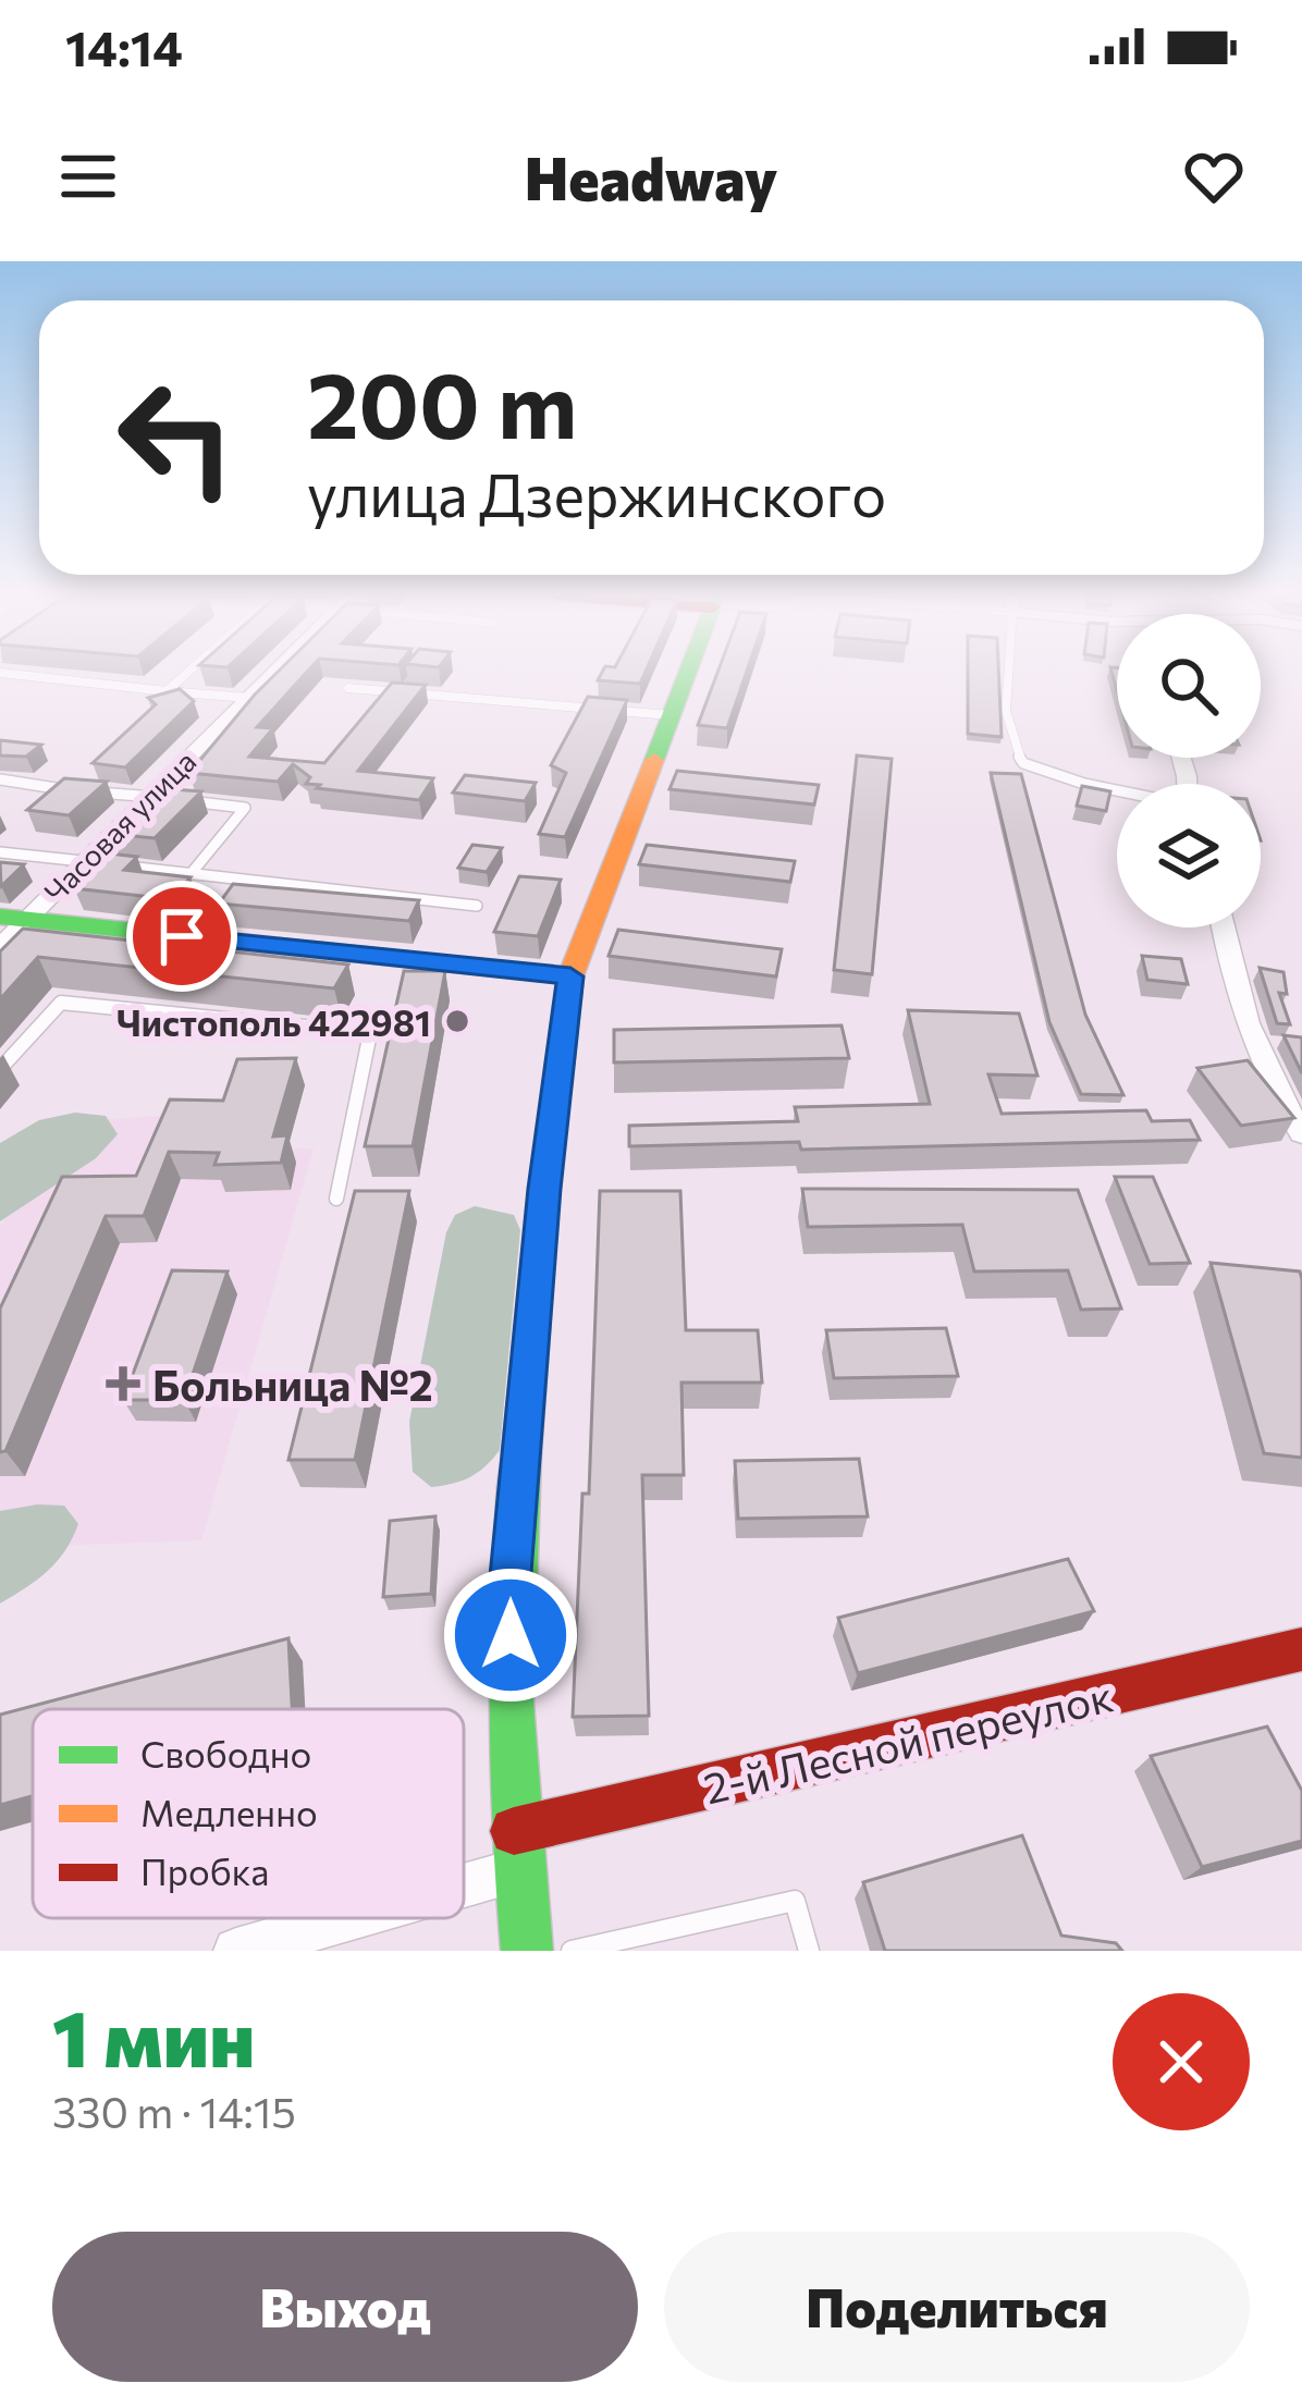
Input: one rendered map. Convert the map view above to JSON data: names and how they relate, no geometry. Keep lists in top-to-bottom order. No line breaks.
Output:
{"streets":{"main road":["2-й Лесной переулок"],"street":["Часовая улица"]},"places":{"other":["Чистополь 422981"],"health":["Больница №2"]},"legend":["Свободно","Медленно","Пробка"],"page":{"status":"14:14","header":"Headway","turn":["200 m","улица Дзержинского"],"heading":["1 мин","330 m · 14:15"],"buttons":["Выход","Поделиться"]}}
